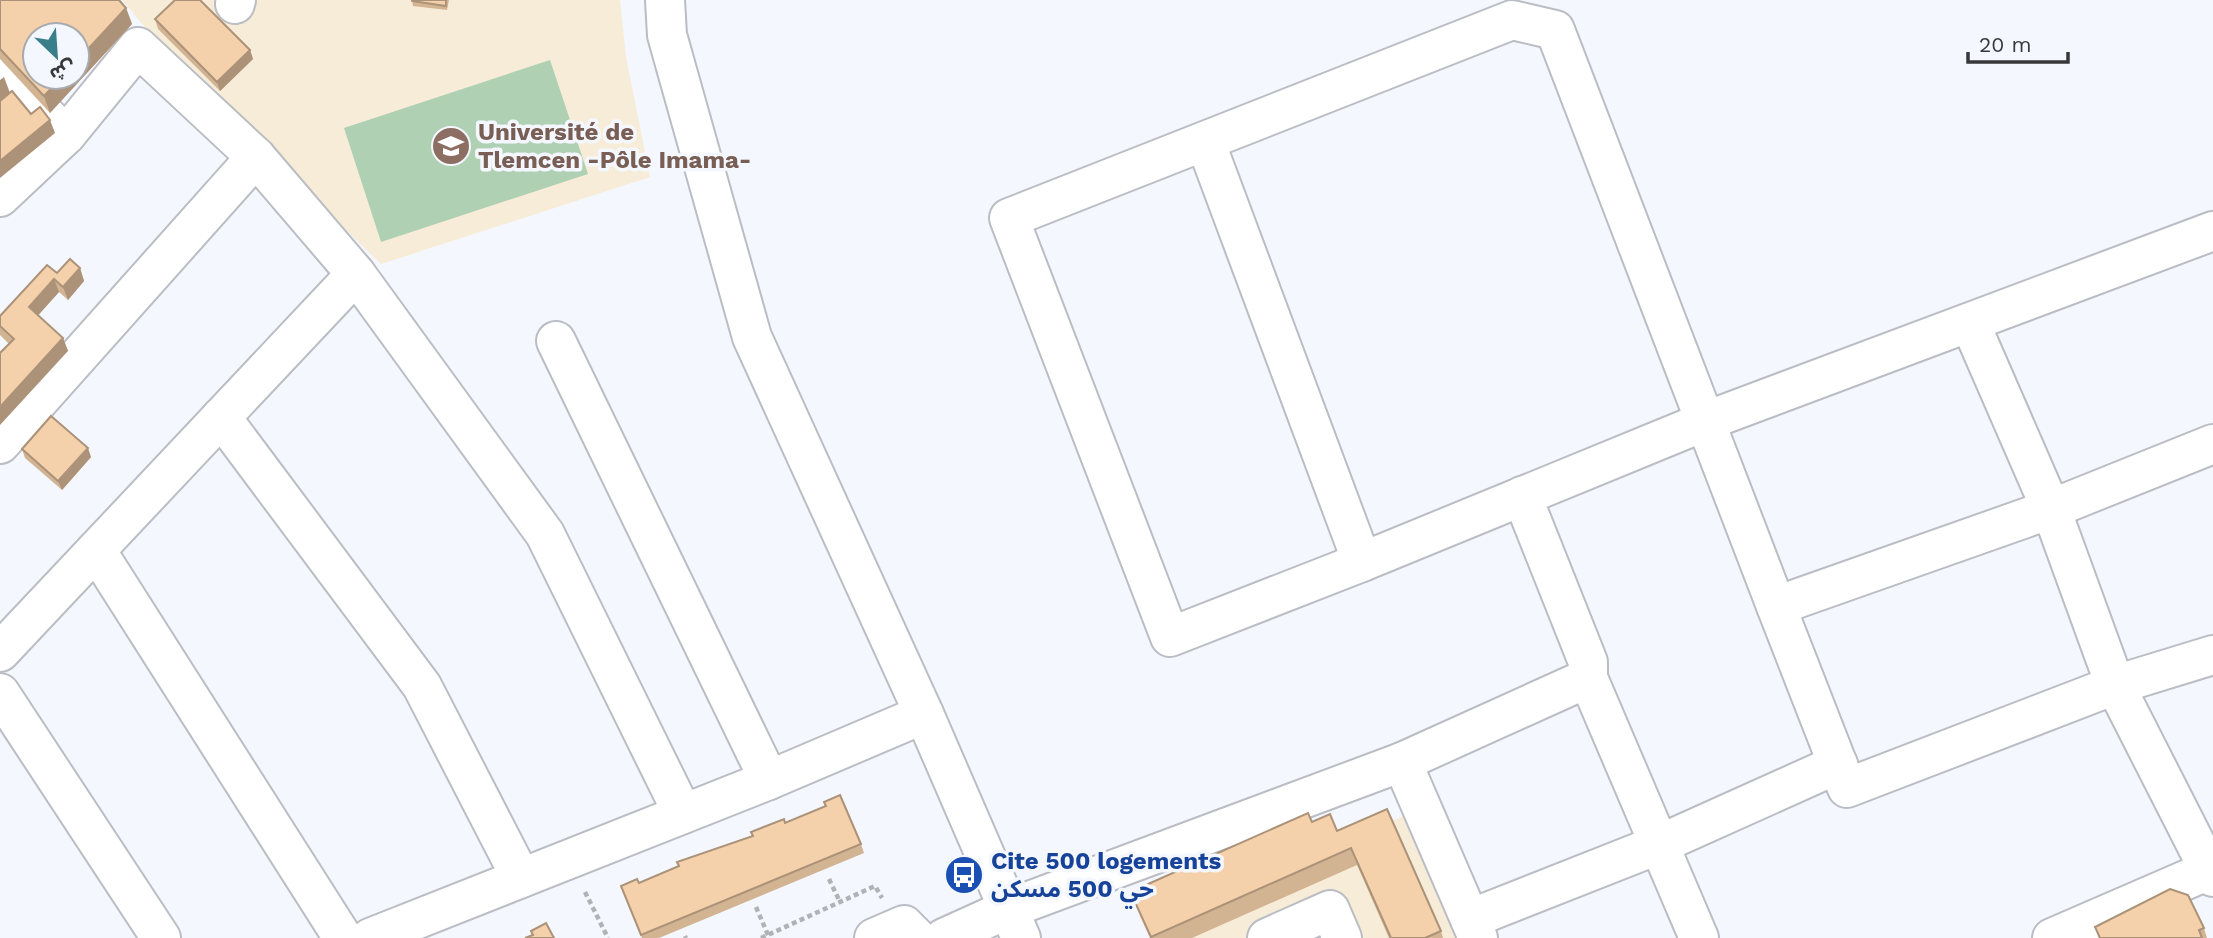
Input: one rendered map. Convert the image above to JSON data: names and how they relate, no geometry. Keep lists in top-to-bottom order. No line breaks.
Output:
{"places":{"school or university":["Université de Tlemcen -Pôle Imama-"],"bus stop":["Cite 500 logements حي 500 مسكن"]},"scale_bar":"20 m","north":"bottom right"}
